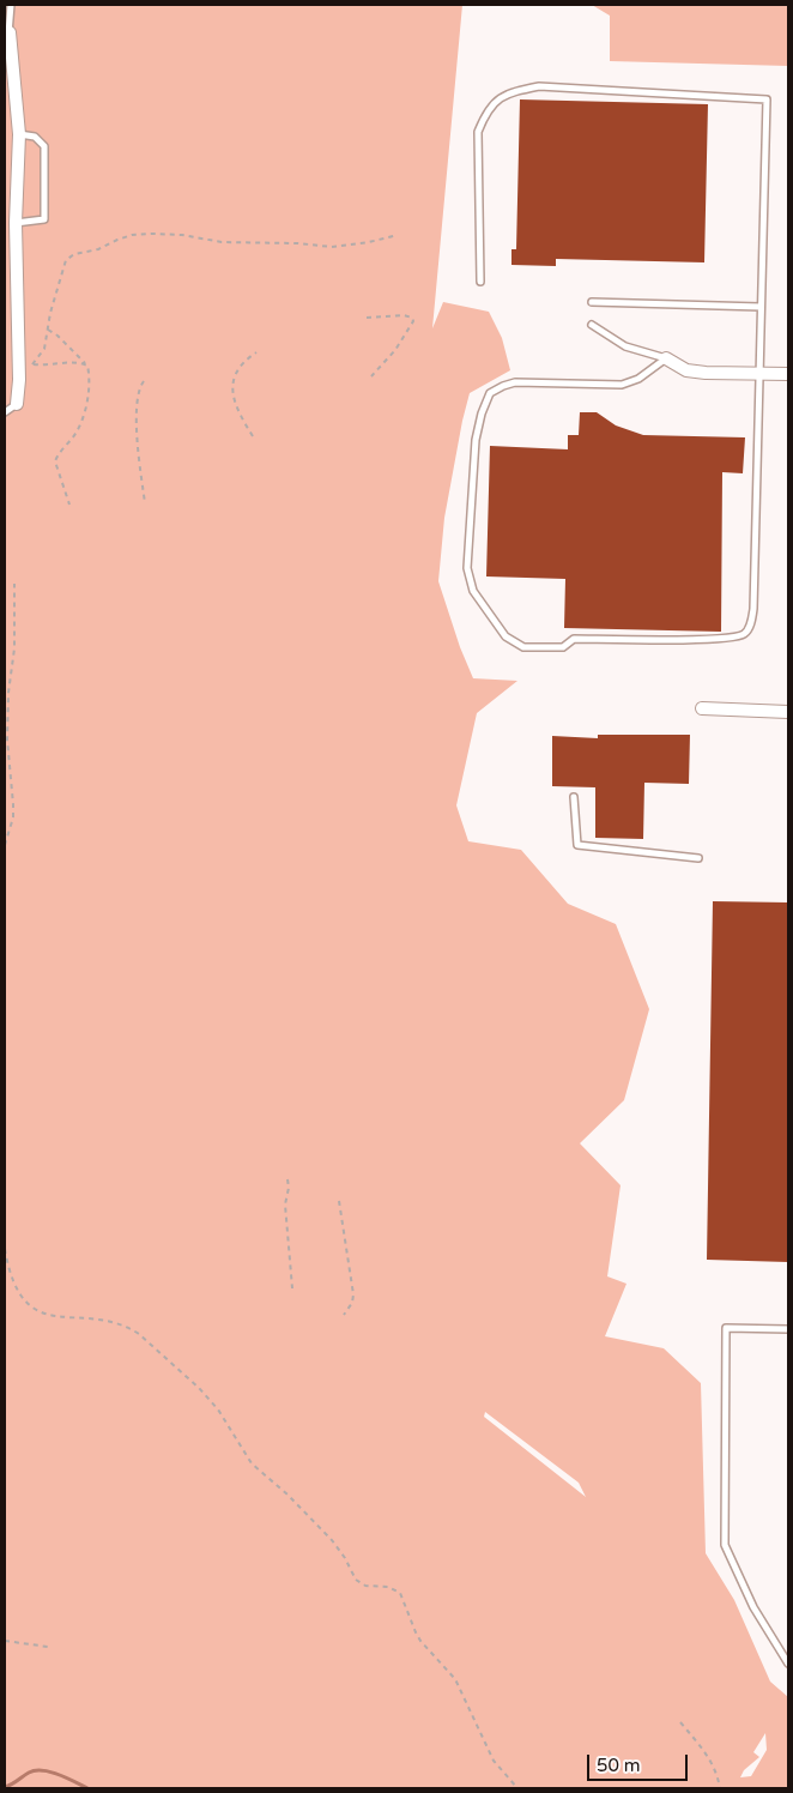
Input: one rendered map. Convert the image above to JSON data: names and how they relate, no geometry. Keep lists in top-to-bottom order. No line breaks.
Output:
{"scale_bar":"50 m"}
